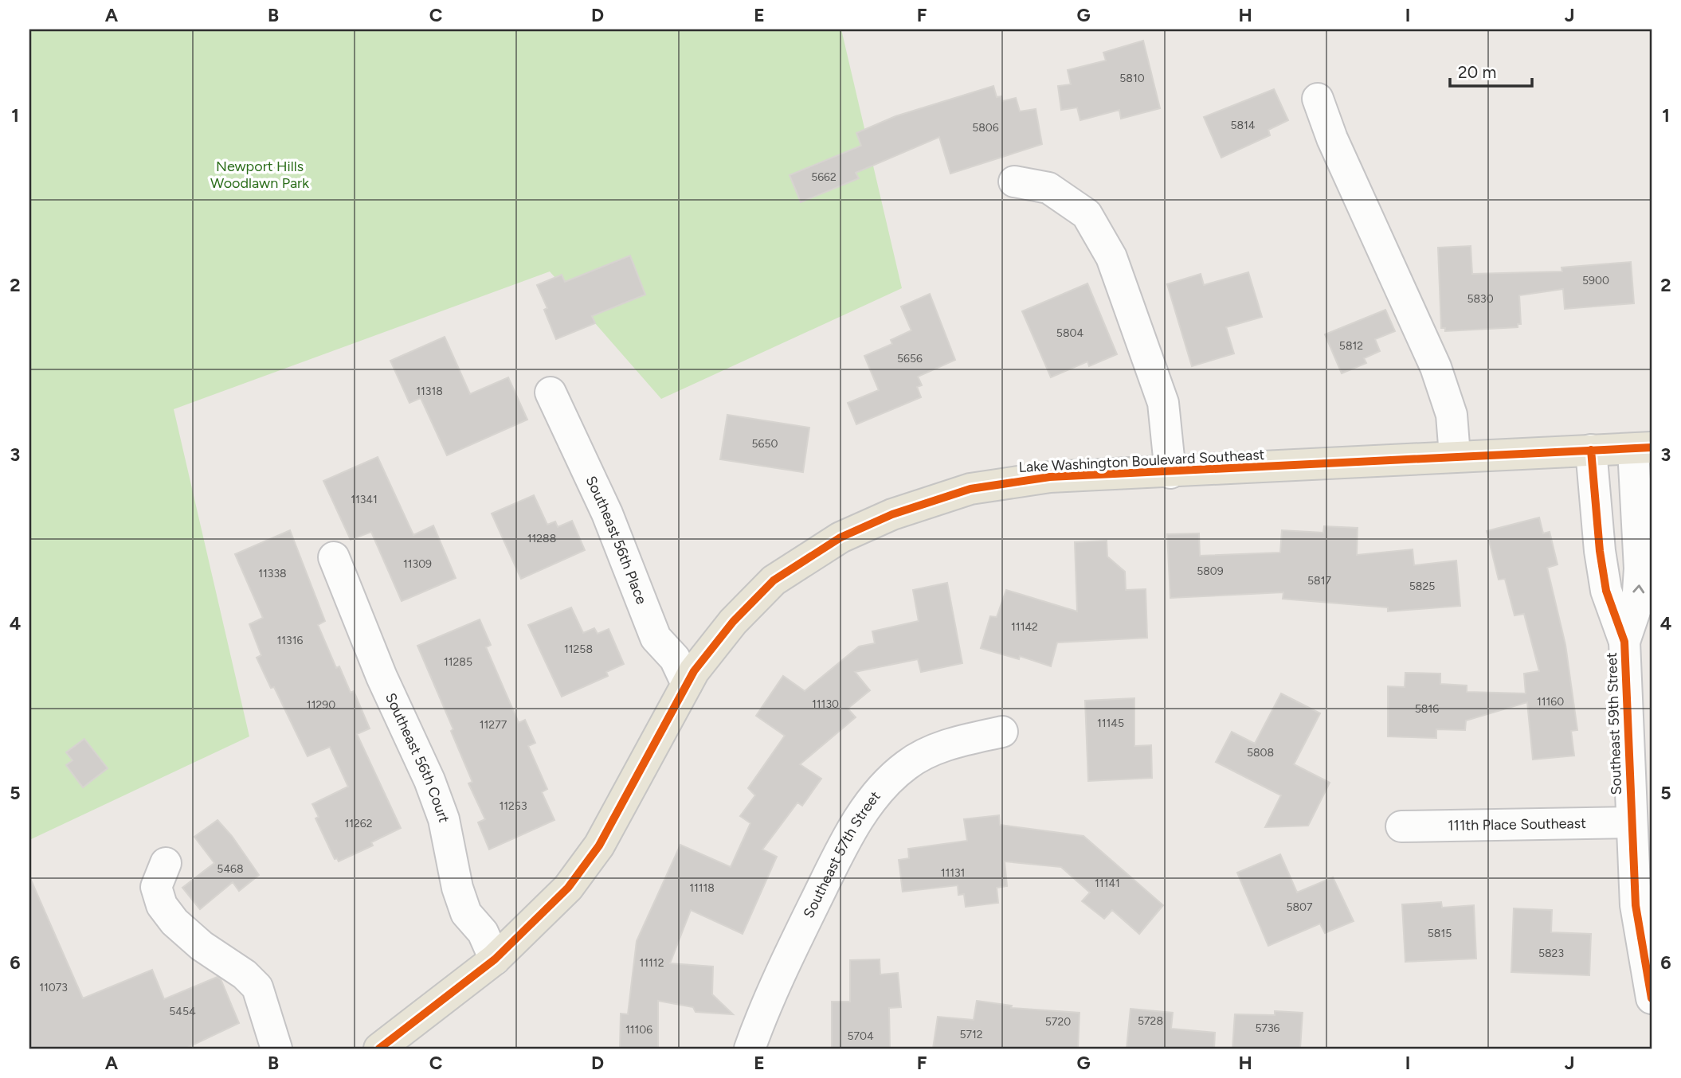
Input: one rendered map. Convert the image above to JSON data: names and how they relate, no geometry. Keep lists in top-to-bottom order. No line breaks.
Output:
{"streets":{"main road":["Lake Washington Boulevard Southeast"],"street":["Southeast 56th Place","Southeast 59th Street","Southeast 56th Court","111th Place Southeast","Southeast 57th Street"]},"crossings":[["Lake Washington Boulevard Southeast","Southeast 56th Place"],["Lake Washington Boulevard Southeast","Southeast 59th Street"],["Lake Washington Boulevard Southeast","Southeast 56th Court"],["Southeast 59th Street","111th Place Southeast"]],"parks":["Newport Hills Woodlawn Park"],"house_numbers":["5810","5814","5806","5662","5900","5830","5804","5812","5656","11318","5650","11341","11288","11309","5809","11338","5817","5825","11142","11316","11258","11285","11160","11130","11290","5816","11145","11277","5808","11253","11262","5468","11131","11141","11118","5807","5815","5823","11112","11073","5454","5728","5720","5736","11106","5712","5704"],"scale_bar":"20 m","grid":{"columns":["A","B","C","D","E","F","G","H","I","J"],"rows":["1","2","3","4","5","6"]}}
